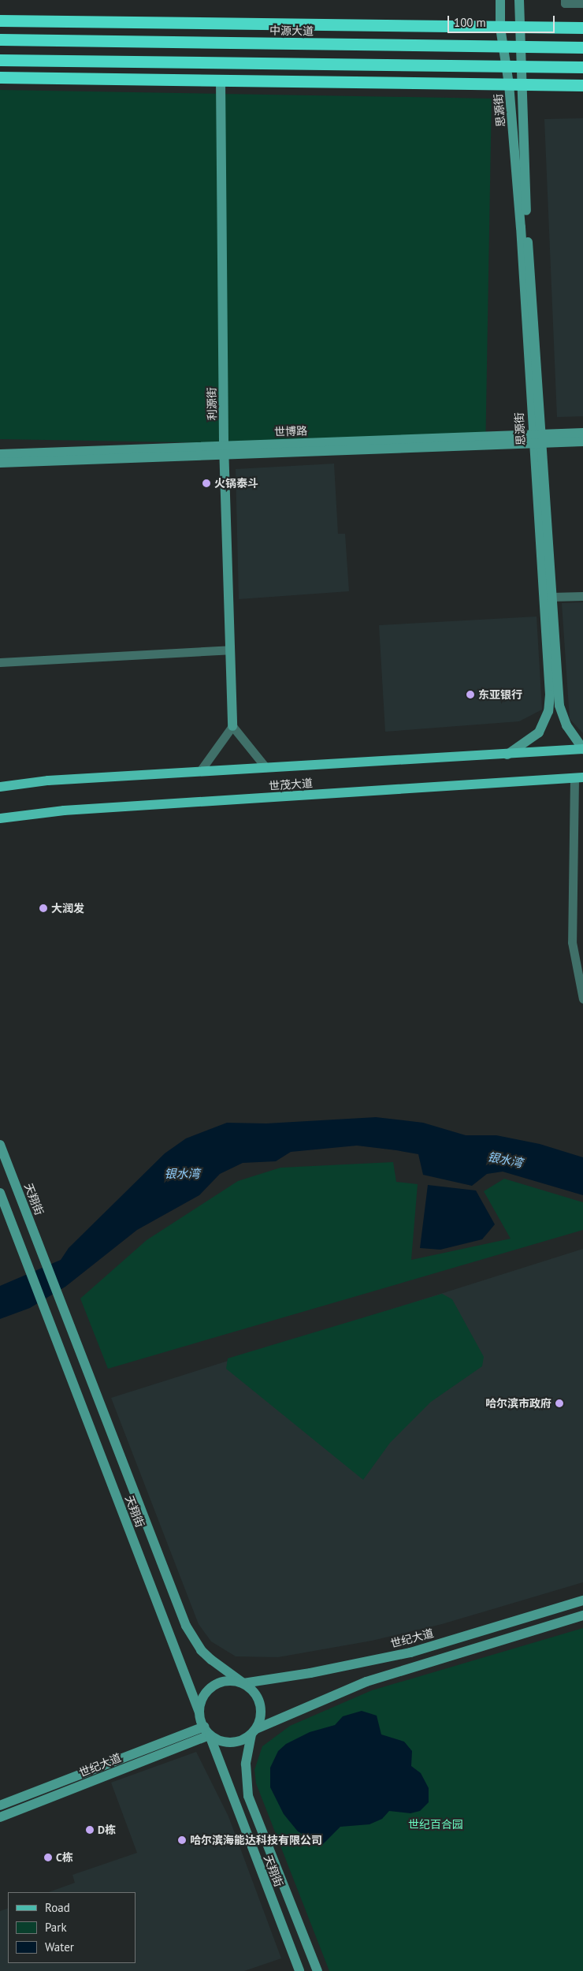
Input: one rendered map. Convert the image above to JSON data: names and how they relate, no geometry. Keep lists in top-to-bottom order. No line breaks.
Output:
{"streets":{"highway":["中源大道"],"main road":["思源街","利源街","世博路","世茂大道","天翔街","世纪大道"]},"crossings":[["中源大道","思源街"],["思源街","世博路"],["思源街","世茂大道"],["利源街","世博路"],["天翔街","世纪大道"]],"water":["银水湾"],"parks":["世纪百合园"],"places":["火锅泰斗","东亚银行","大润发","哈尔滨市政府","D栋","哈尔滨海能达科技有限公司","C栋"],"legend":["Road","Park","Water"],"scale_bar":"100 m"}
